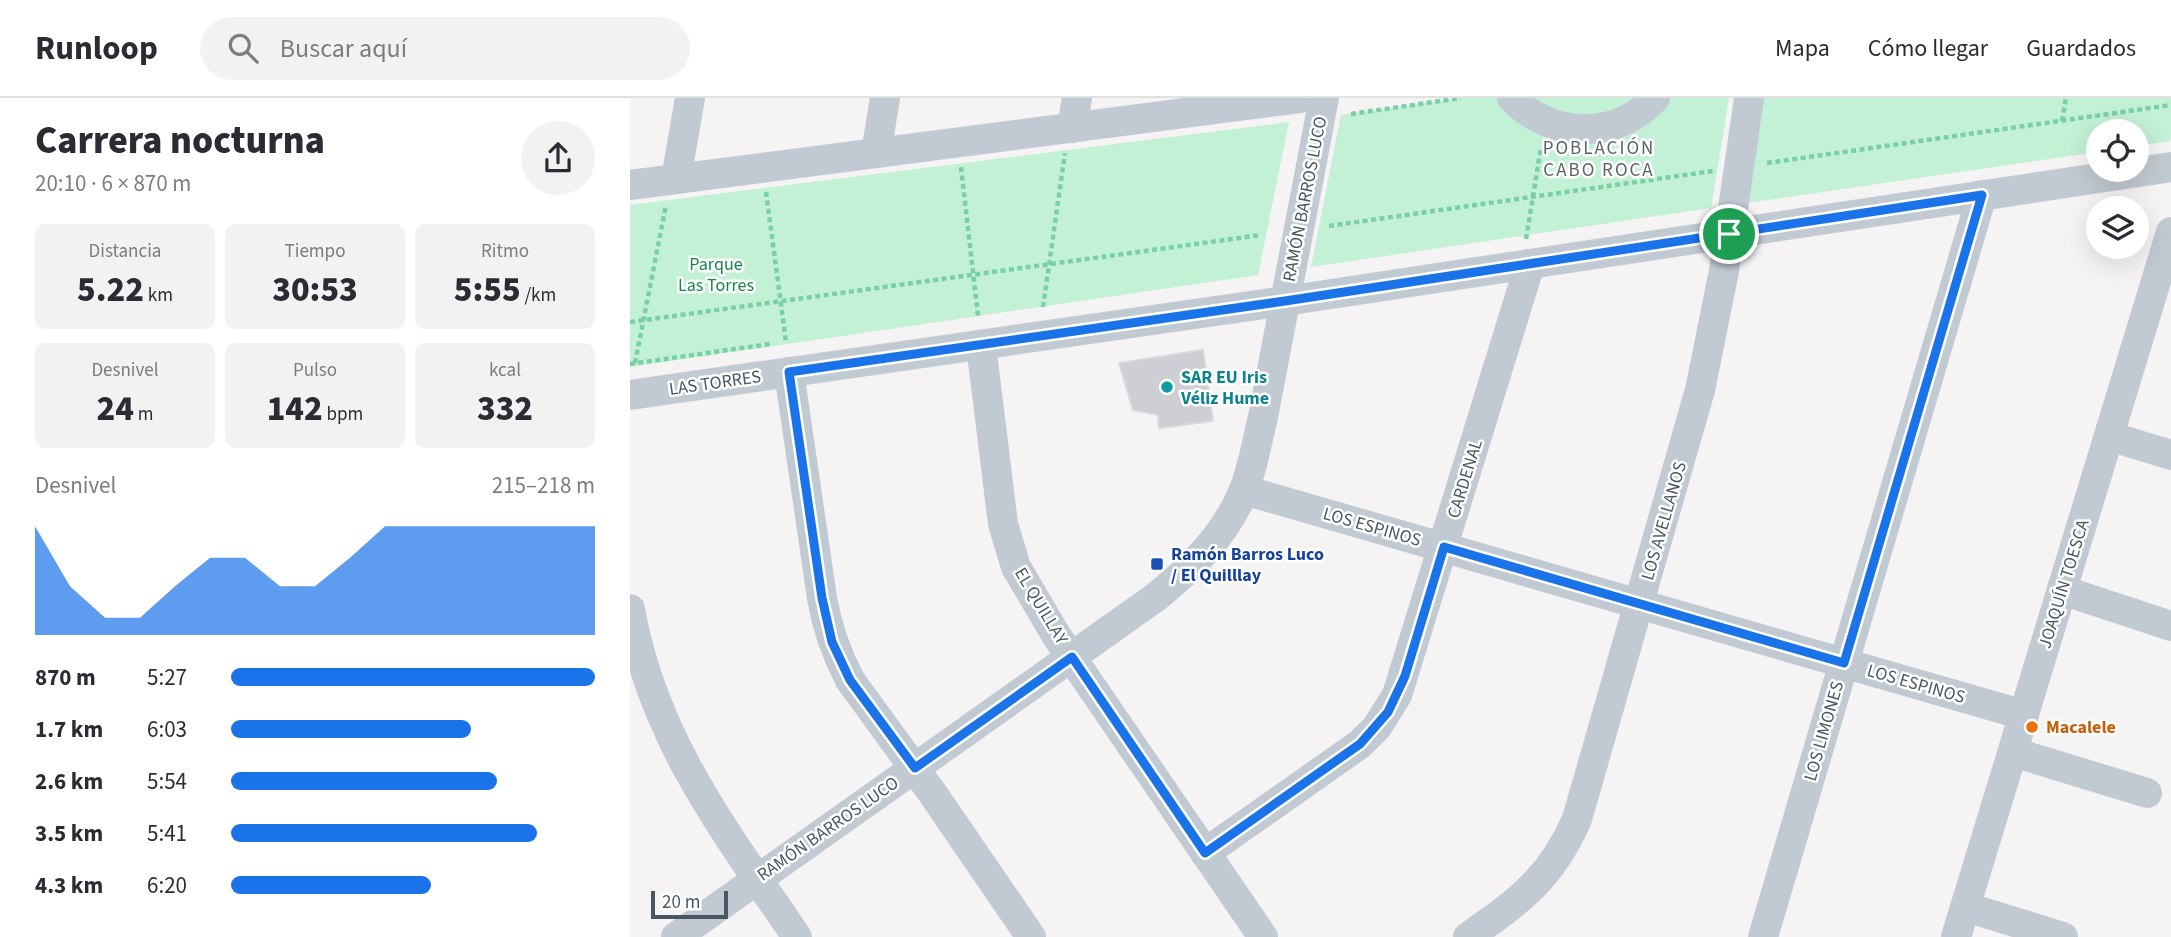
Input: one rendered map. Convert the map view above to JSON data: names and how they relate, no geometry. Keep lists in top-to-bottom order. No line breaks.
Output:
{"streets":{"street":["RAMÓN BARROS LUCO","LAS TORRES","CARDENAL","LOS AVELLANOS","LOS ESPINOS","JOAQUÍN TOESCA","EL QUILLAY","LOS LIMONES"]},"crossings":[["RAMÓN BARROS LUCO","LAS TORRES"],["RAMÓN BARROS LUCO","LOS ESPINOS"],["RAMÓN BARROS LUCO","EL QUILLAY"],["LAS TORRES","CARDENAL"],["LAS TORRES","LOS AVELLANOS"],["LAS TORRES","EL QUILLAY"],["LAS TORRES","LOS LIMONES"],["CARDENAL","LOS ESPINOS"],["CARDENAL","EL QUILLAY"],["LOS AVELLANOS","LOS ESPINOS"],["LOS ESPINOS","JOAQUÍN TOESCA"],["LOS ESPINOS","LOS LIMONES"]],"districts":["POBLACIÓN CABO ROCA"],"parks":["Parque Las Torres"],"places":{"other":["SAR EU Iris Véliz Hume","Macalele"],"transit":["Ramón Barros Luco / El Quilllay"]},"scale_bar":"20 m","page":{"header":"Runloop","search":"Buscar aquí","nav":["Mapa","Cómo llegar","Guardados"],"heading":["Carrera nocturna","20:10 · 6 × 870 m"],"stats":[["Distancia","5.22 km"],["Tiempo","30:53"],["Ritmo","5:55 /km"],["Desnivel","24 m"],["Pulso","142 bpm"],["kcal","332"]],"chart":["Desnivel","215–218 m"],"list":[{"name":"870 m","note":"5:27"},{"name":"1.7 km","note":"6:03"},{"name":"2.6 km","note":"5:54"},{"name":"3.5 km","note":"5:41"},{"name":"4.3 km","note":"6:20"}],"scale":"20 m"}}
